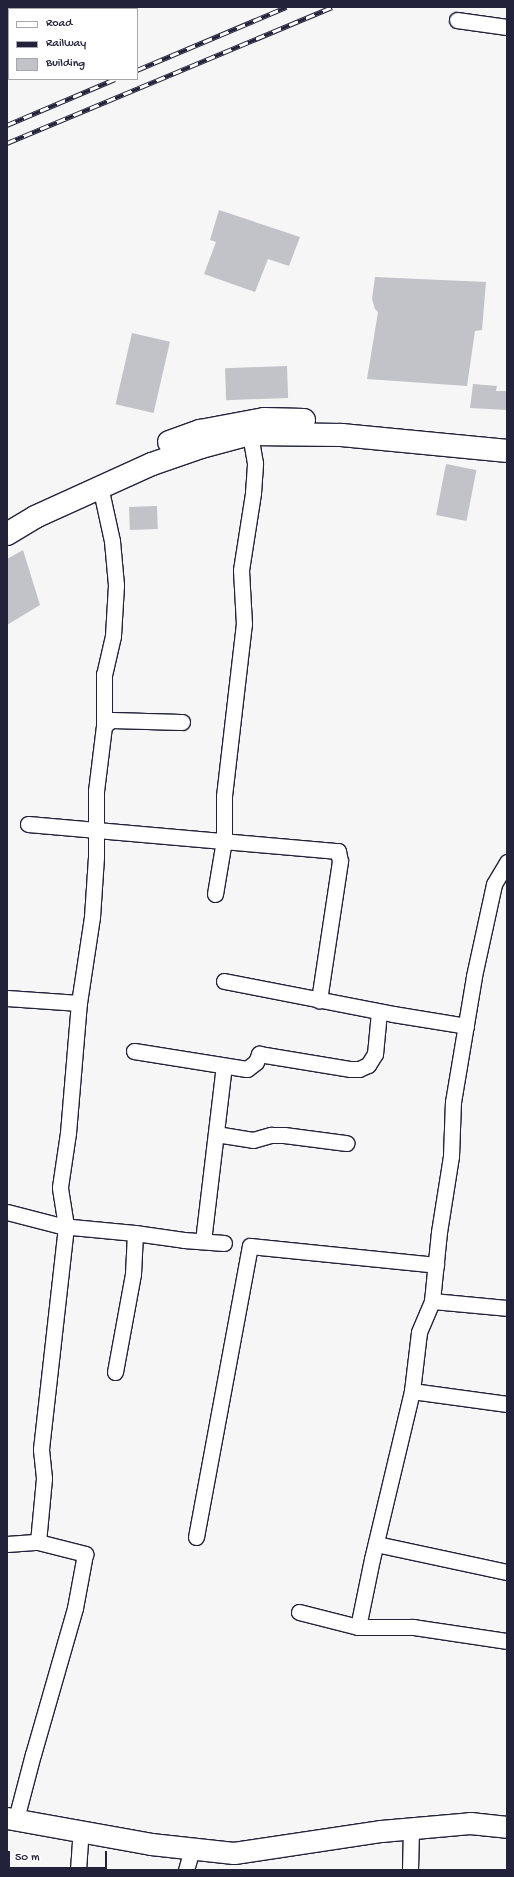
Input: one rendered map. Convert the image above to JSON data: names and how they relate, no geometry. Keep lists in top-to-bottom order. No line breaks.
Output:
{"legend":["Road","Railway","Building"],"scale_bar":"50 m"}
